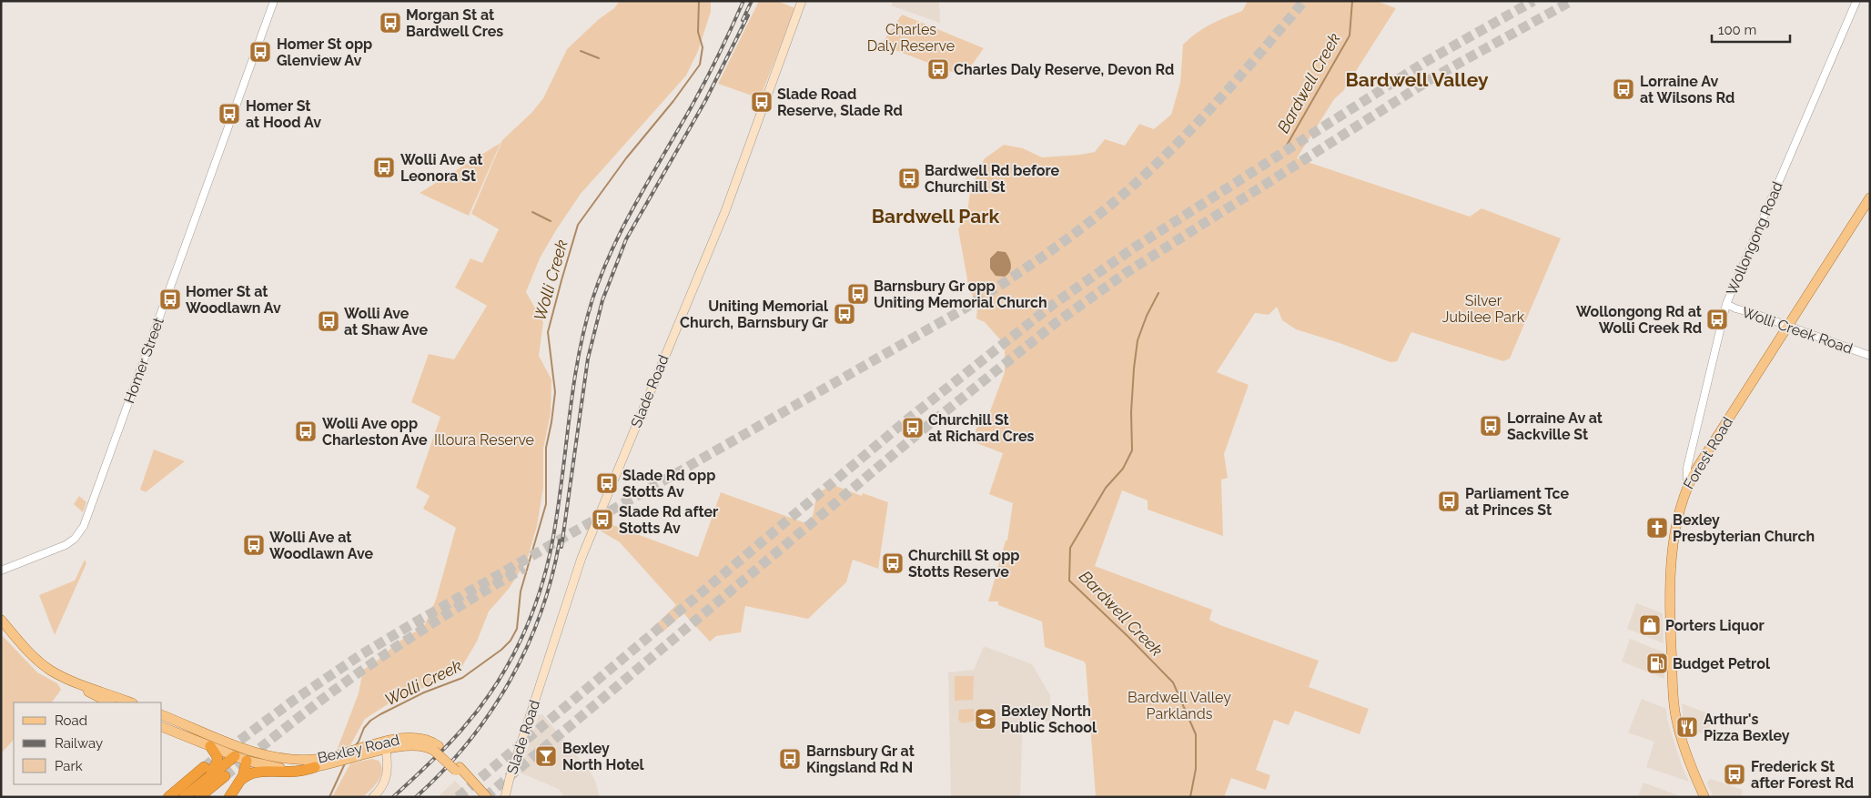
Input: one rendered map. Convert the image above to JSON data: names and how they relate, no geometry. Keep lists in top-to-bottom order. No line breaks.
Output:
{"streets":{"main road":["Slade Road","Forest Road","Bexley Road"],"street":["Wollongong Road","Wolli Creek Road","Homer Street"]},"crossings":[["Wollongong Road","Wolli Creek Road"],["Wollongong Road","Forest Road"],["Wolli Creek Road","Forest Road"]],"districts":["Bardwell Valley","Bardwell Park"],"water":["Bardwell Creek","Wolli Creek"],"parks":["Charles Daly Reserve","Silver Jubilee Park","Illoura Reserve","Bardwell Valley Parklands"],"places":{"bus stop":["Morgan St at Bardwell Cres","Homer St opp Glenview Av","Charles Daly Reserve, Devon Rd","Lorraine Av at Wilsons Rd","Slade Road Reserve, Slade Rd","Homer St at Hood Av","Wolli Ave at Leonora St","Bardwell Rd before Churchill St","Barnsbury Gr opp Uniting Memorial Church","Homer St at Woodlawn Av","Uniting Memorial Church, Barnsbury Gr","Wollongong Rd at Wolli Creek Rd","Wolli Ave at Shaw Ave","Lorraine Av at Sackville St","Churchill St at Richard Cres","Wolli Ave opp Charleston Ave","Slade Rd opp Stotts Av","Parliament Tce at Princes St","Slade Rd after Stotts Av","Wolli Ave at Woodlawn Ave","Churchill St opp Stotts Reserve","Barnsbury Gr at Kingsland Rd N","Frederick St after Forest Rd"],"church":["Bexley Presbyterian Church"],"shop":["Porters Liquor"],"fuel station":["Budget Petrol"],"school or university":["Bexley North Public School"],"restaurant":["Arthur's Pizza Bexley"],"bar":["Bexley North Hotel"]},"legend":["Road","Railway","Park"],"scale_bar":"100 m"}
